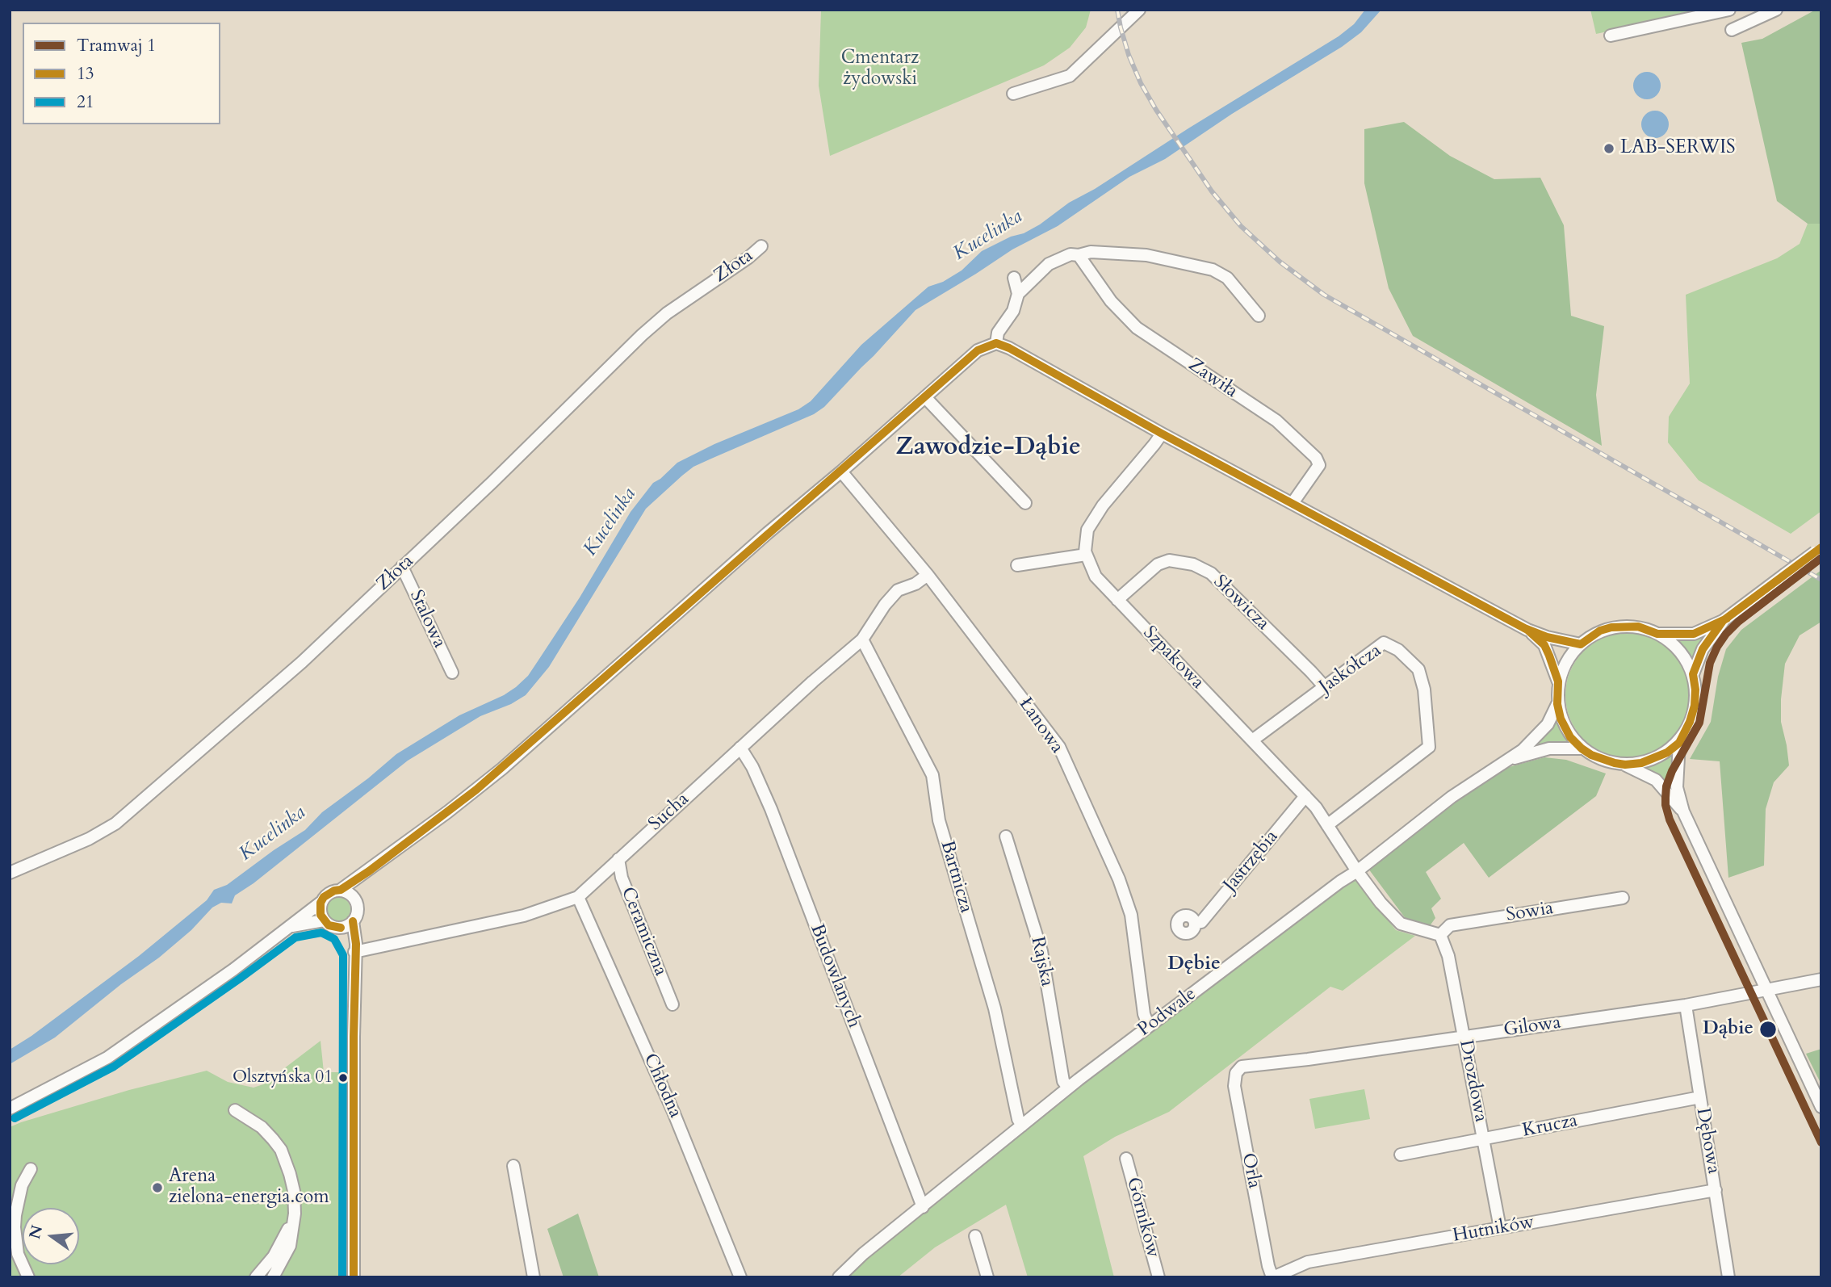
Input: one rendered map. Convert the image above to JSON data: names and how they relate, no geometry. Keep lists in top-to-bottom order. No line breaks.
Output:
{"streets":{"street":["Złota","Zawiła","Słowicza","Stalowa","Szpakowa","Jaskółcza","Łanowa","Sucha","Jastrzębia","Bartnicza","Sowia","Ceramiczna","Rajska","Budowlanych","Podwale","Gilowa","Drozdowa","Chłodna","Krucza","Dębowa","Orla","Górników","Hutników"]},"crossings":[["Złota","Stalowa"],["Słowicza","Szpakowa"],["Słowicza","Jaskółcza"],["Szpakowa","Jaskółcza"],["Szpakowa","Jastrzębia"],["Szpakowa","Sowia"],["Szpakowa","Podwale"],["Szpakowa","Drozdowa"],["Łanowa","Sucha"],["Łanowa","Podwale"],["Sucha","Bartnicza"],["Sucha","Ceramiczna"],["Sucha","Budowlanych"],["Sucha","Chłodna"],["Bartnicza","Podwale"],["Sowia","Drozdowa"],["Rajska","Podwale"],["Budowlanych","Podwale"],["Gilowa","Drozdowa"],["Gilowa","Dębowa"],["Gilowa","Orla"],["Drozdowa","Krucza"],["Drozdowa","Hutników"],["Krucza","Dębowa"],["Dębowa","Hutników"],["Orla","Hutników"]],"districts":["Zawodzie-Dąbie","Dębie"],"water":["Kucelinka"],"parks":["Cmentarz żydowski"],"places":["LAB-SERWIS","Dąbie","Olsztyńska 01","Arena zielona-energia.com"],"lines":["transit line 13","tram line 1","transit line 21"],"legend":["Tramwaj 1","13","21"],"north":"left"}
